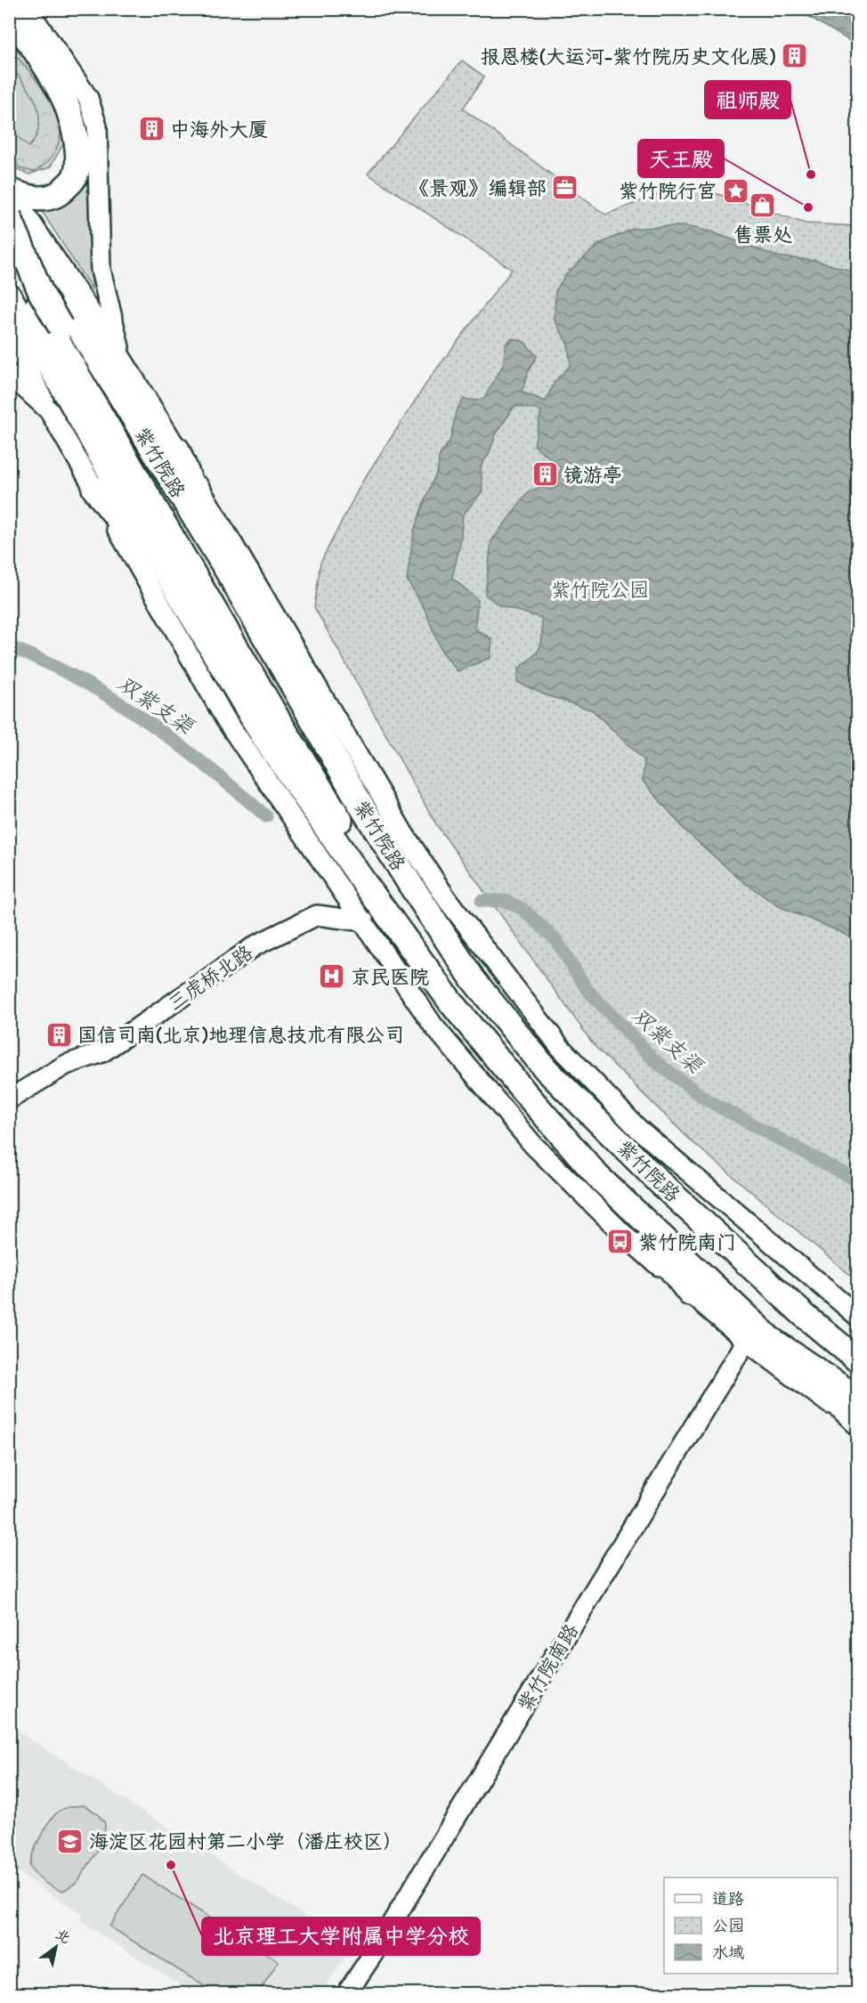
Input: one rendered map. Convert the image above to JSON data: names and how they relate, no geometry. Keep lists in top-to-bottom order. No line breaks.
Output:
{"streets":{"highway":["紫竹院路"],"street":["三虎桥北路","紫竹院南路"]},"water":["双紫支渠"],"parks":["紫竹院公园"],"places":{"building":["报恩楼(大运河-紫竹院历史文化展)","中海外大厦","镜游亭","国信司南(北京)地理信息技术有限公司"],"other":["祖师殿","天王殿","北京理工大学附属中学分校"],"office":["《景观》编辑部"],"place":["紫竹院行宫"],"shop":["售票处"],"hospital":["京民医院"],"bus stop":["紫竹院南门"],"school or university":["海淀区花园村第二小学（潘庄校区）"]},"legend":["道路","公园","水域"],"north":"top right"}
